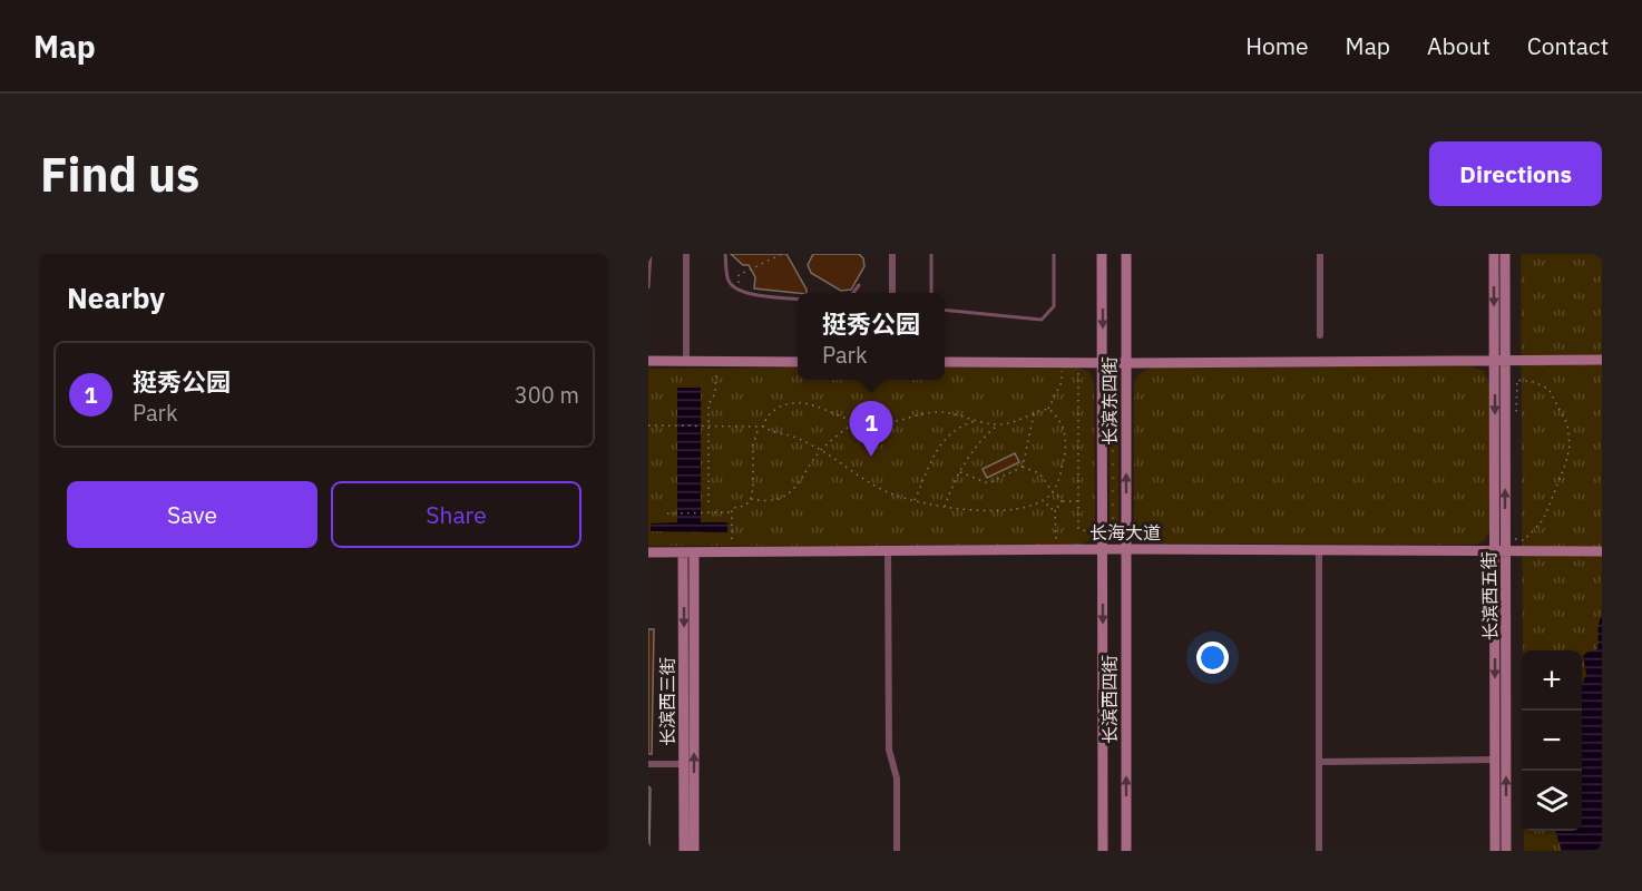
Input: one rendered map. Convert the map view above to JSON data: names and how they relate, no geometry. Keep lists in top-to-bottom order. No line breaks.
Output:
{"streets":{"street":["长滨东四街","长海大道","长滨西五街","长滨西四街","长滨西三街"]},"crossings":[["长滨东四街","长海大道"],["长滨东四街","长滨西四街"],["长海大道","长滨西五街"],["长海大道","长滨西四街"],["长海大道","长滨西三街"]],"page":{"header":"Map","nav":["Home","Map","About","Contact"],"buttons":["Directions",["Save","Share"]],"title":"Find us","heading":"Nearby","popup":["挺秀公园","Park"],"list":[{"mark":"1","name":"挺秀公园","note":"Park","value":"300 m"}],"pins":"1","map_buttons":["+","−"]}}
